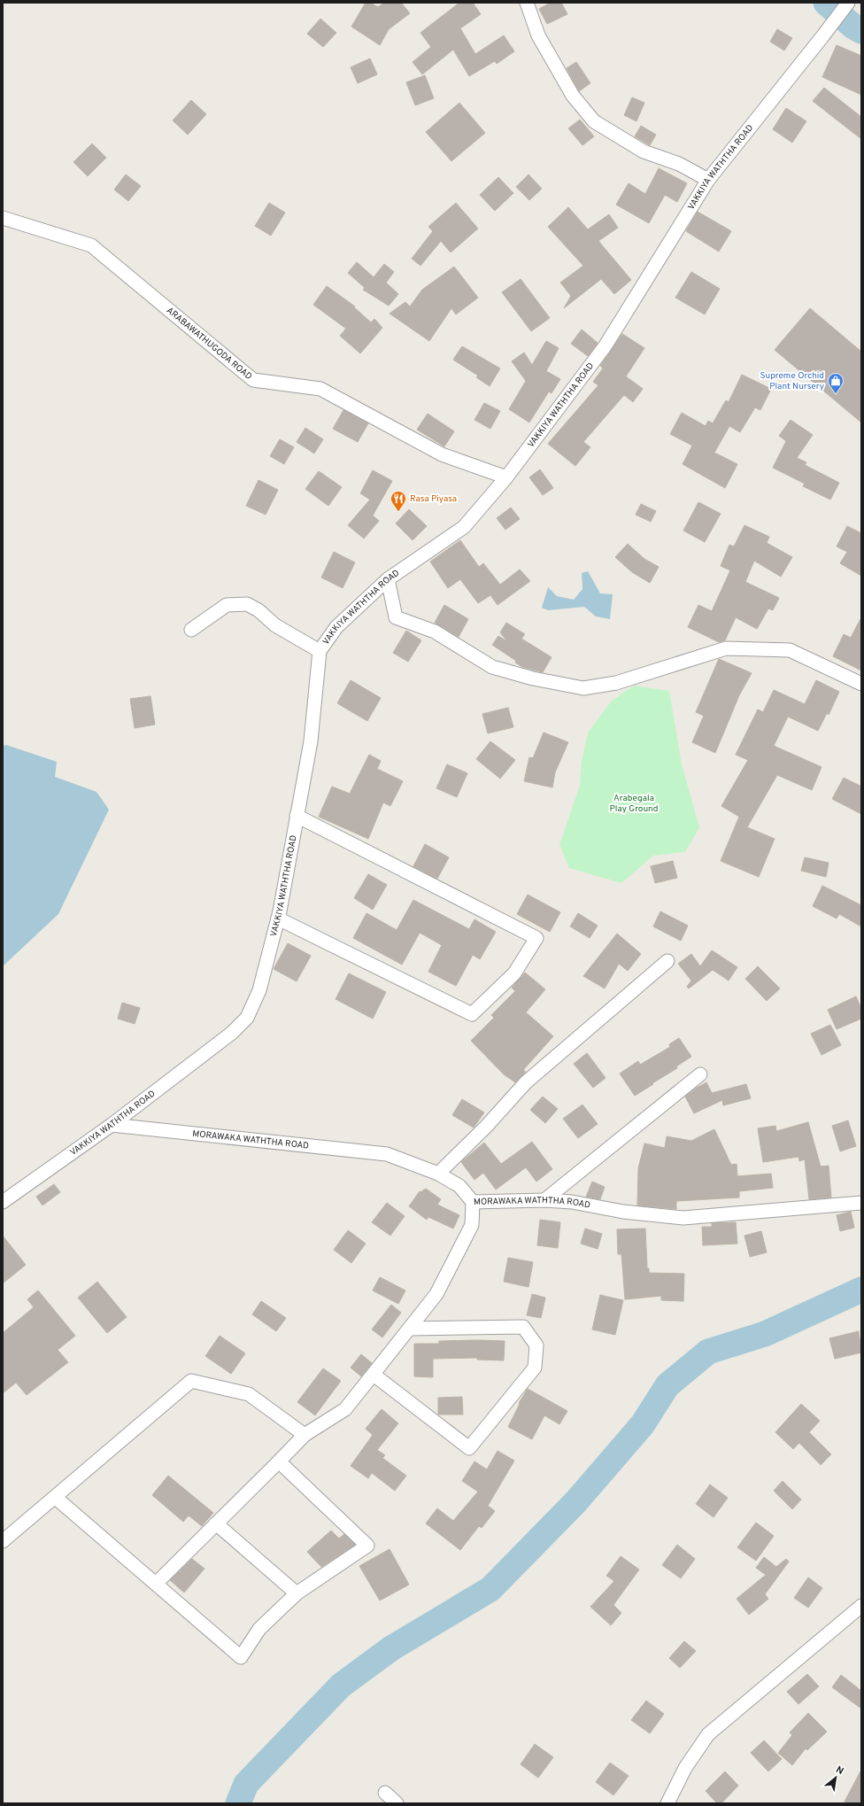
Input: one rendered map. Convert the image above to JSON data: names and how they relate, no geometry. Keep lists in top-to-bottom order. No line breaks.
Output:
{"streets":{"street":["VAKKIYA WATHTHA ROAD","ARABAWATHUGODA ROAD","MORAWAKA WATHTHA ROAD"]},"crossings":[["VAKKIYA WATHTHA ROAD","ARABAWATHUGODA ROAD"],["VAKKIYA WATHTHA ROAD","MORAWAKA WATHTHA ROAD"]],"parks":["Arabegala Play Ground"],"places":{"shop":["Supreme Orchid Plant Nursery"],"restaurant":["Rasa Piyasa"]},"north":"top right"}
